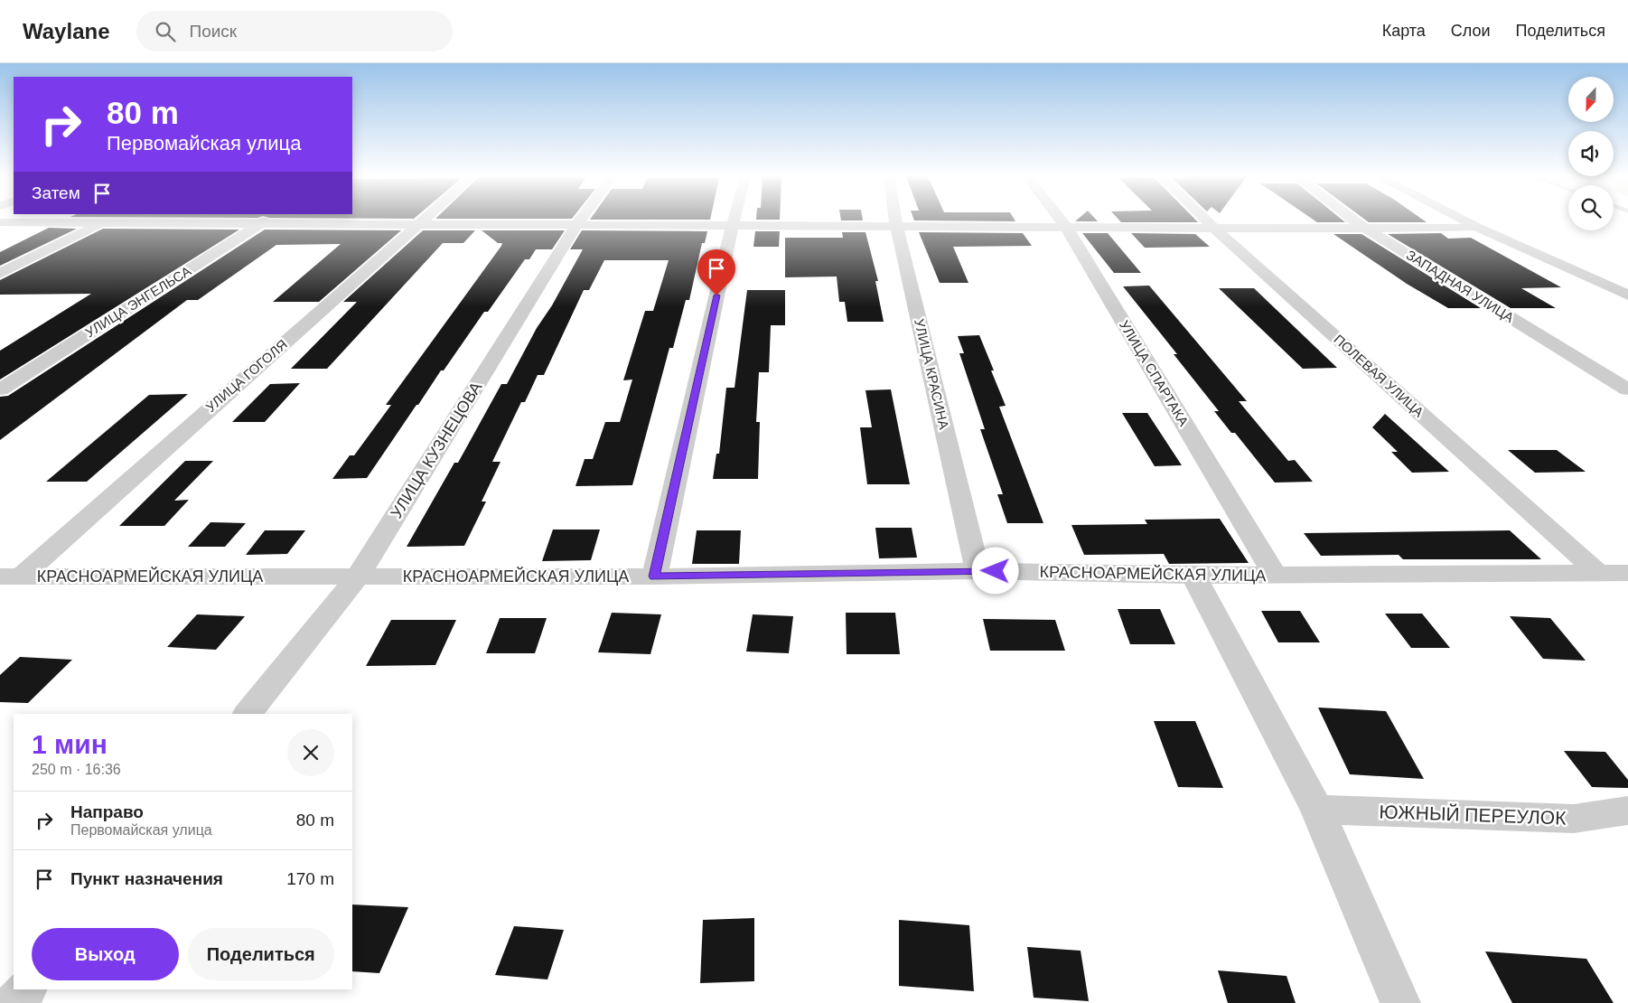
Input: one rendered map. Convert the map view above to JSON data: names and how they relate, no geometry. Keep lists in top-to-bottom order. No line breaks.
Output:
{"streets":{"street":["ЗАПАДНАЯ УЛИЦА","УЛИЦА ЭНГЕЛЬСА","УЛИЦА СПАРТАКА","УЛИЦА КРАСИНА","УЛИЦА ГОГОЛЯ","ПОЛЕВАЯ УЛИЦА","УЛИЦА КУЗНЕЦОВА","КРАСНОАРМЕЙСКАЯ УЛИЦА","ЮЖНЫЙ ПЕРЕУЛОК"]},"crossings":[["УЛИЦА СПАРТАКА","КРАСНОАРМЕЙСКАЯ УЛИЦА"],["УЛИЦА КРАСИНА","КРАСНОАРМЕЙСКАЯ УЛИЦА"],["УЛИЦА ГОГОЛЯ","КРАСНОАРМЕЙСКАЯ УЛИЦА"],["ПОЛЕВАЯ УЛИЦА","КРАСНОАРМЕЙСКАЯ УЛИЦА"],["УЛИЦА КУЗНЕЦОВА","КРАСНОАРМЕЙСКАЯ УЛИЦА"]],"north":"bottom","page":{"header":"Waylane","search":"Поиск","nav":["Карта","Слои","Поделиться"],"turn":["80 m","Первомайская улица"],"then":"Затем","heading":["1 мин","250 m · 16:36"],"list":[{"name":"Направо","note":"Первомайская улица","value":"80 m"},{"name":"Пункт назначения","value":"170 m"}],"buttons":["Выход","Поделиться"]}}
